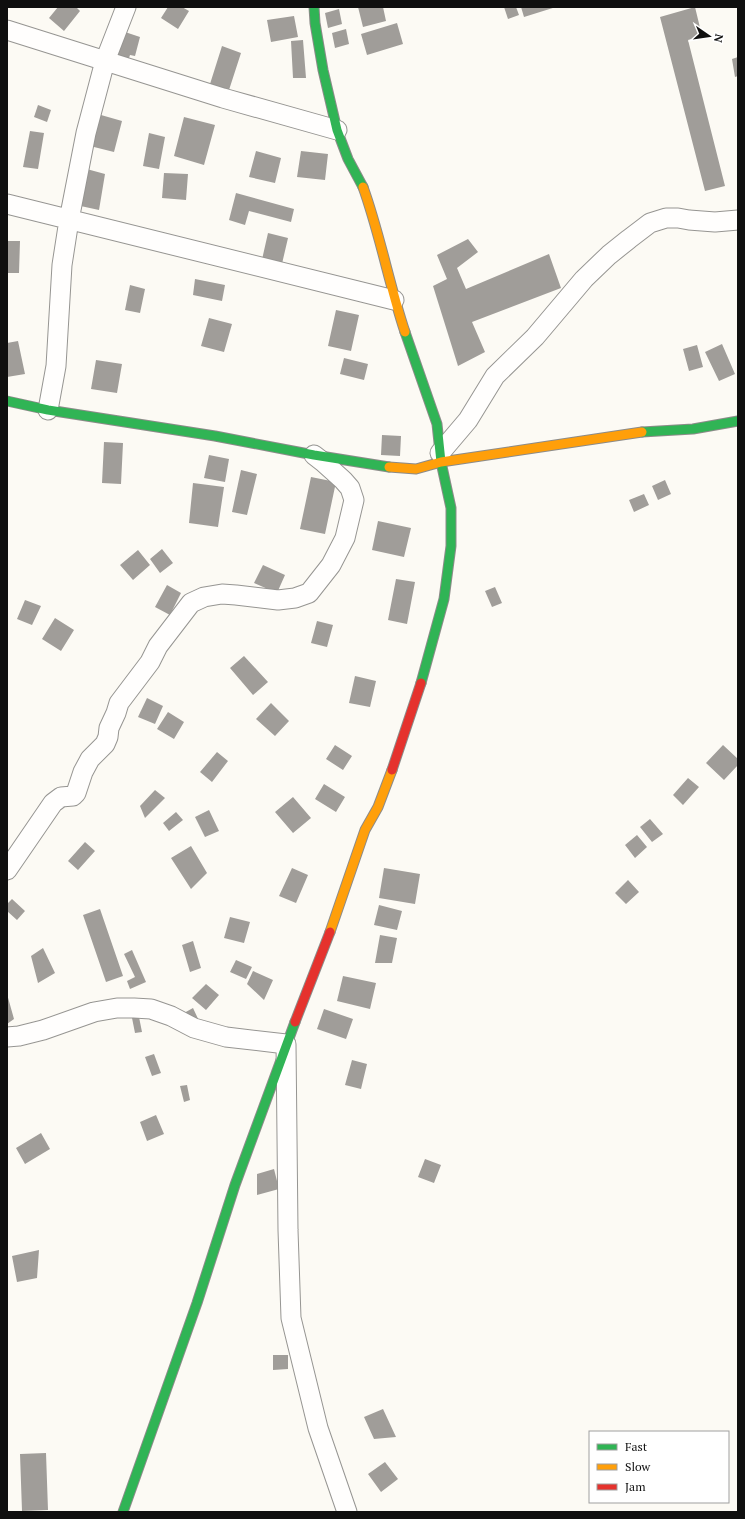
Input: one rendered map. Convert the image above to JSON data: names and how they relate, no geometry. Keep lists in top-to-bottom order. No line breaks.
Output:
{"legend":["Fast","Slow","Jam"],"north":"right"}
